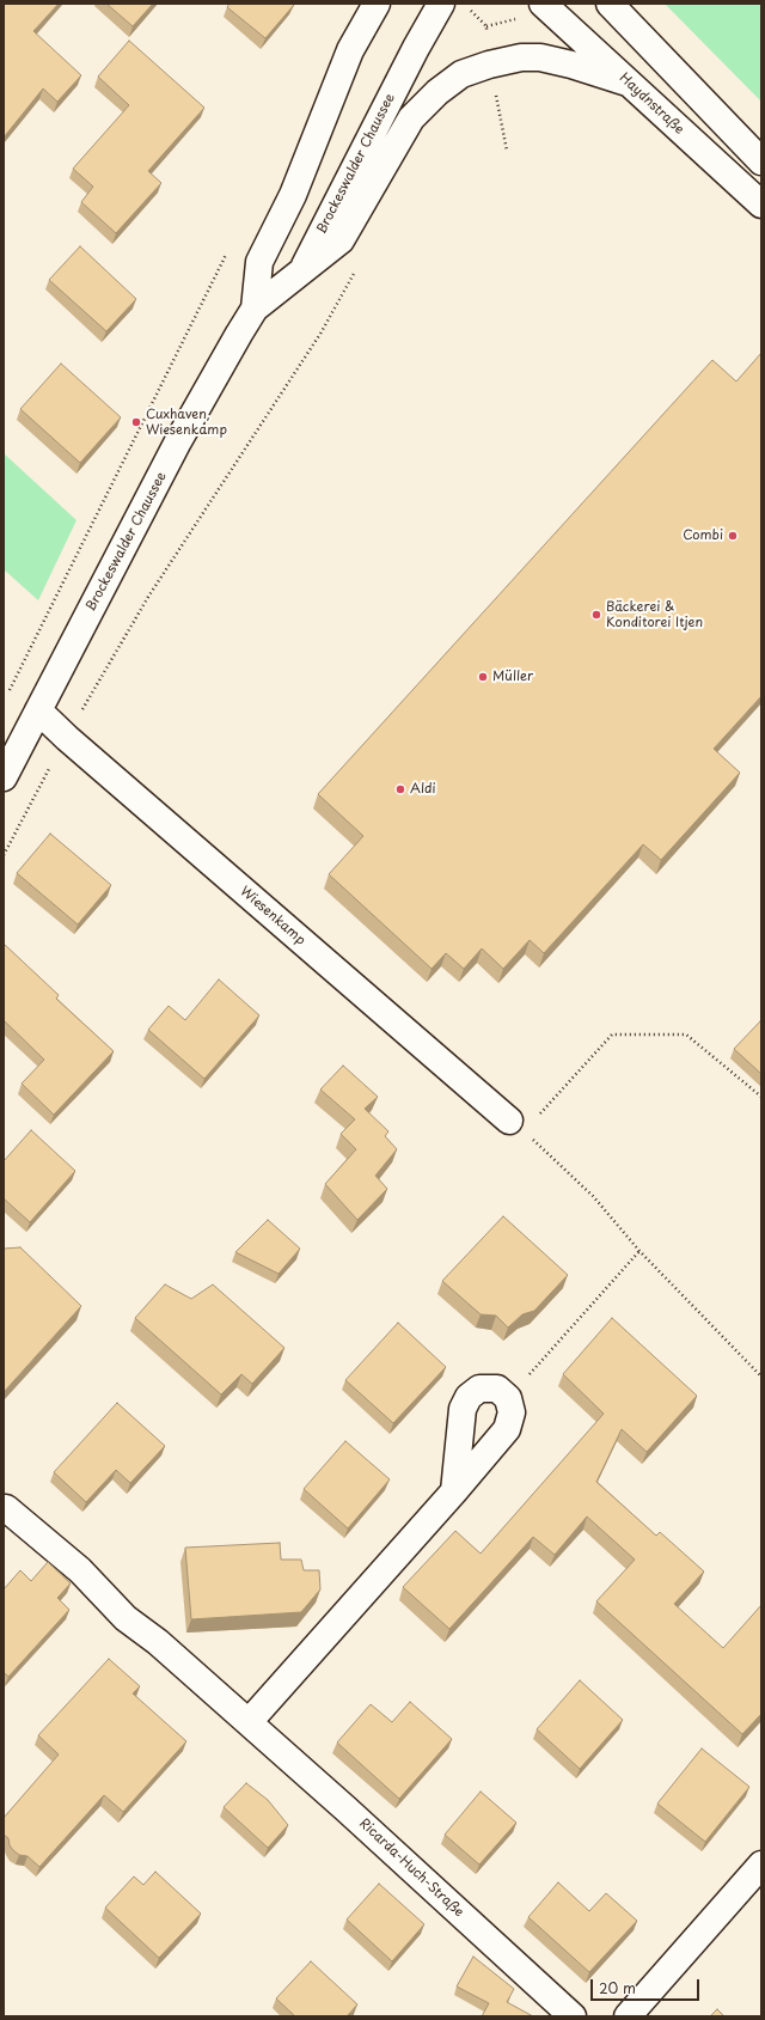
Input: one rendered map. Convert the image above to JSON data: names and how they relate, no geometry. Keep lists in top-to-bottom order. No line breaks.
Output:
{"streets":{"street":["Haydnstraße","Brockeswalder Chaussee","Wiesenkamp","Ricarda-Huch-Straße"]},"crossings":[["Brockeswalder Chaussee","Wiesenkamp"]],"places":["Cuxhaven, Wiesenkamp","Combi","Bäckerei & Konditorei Itjen","Müller","Aldi"],"scale_bar":"20 m"}
